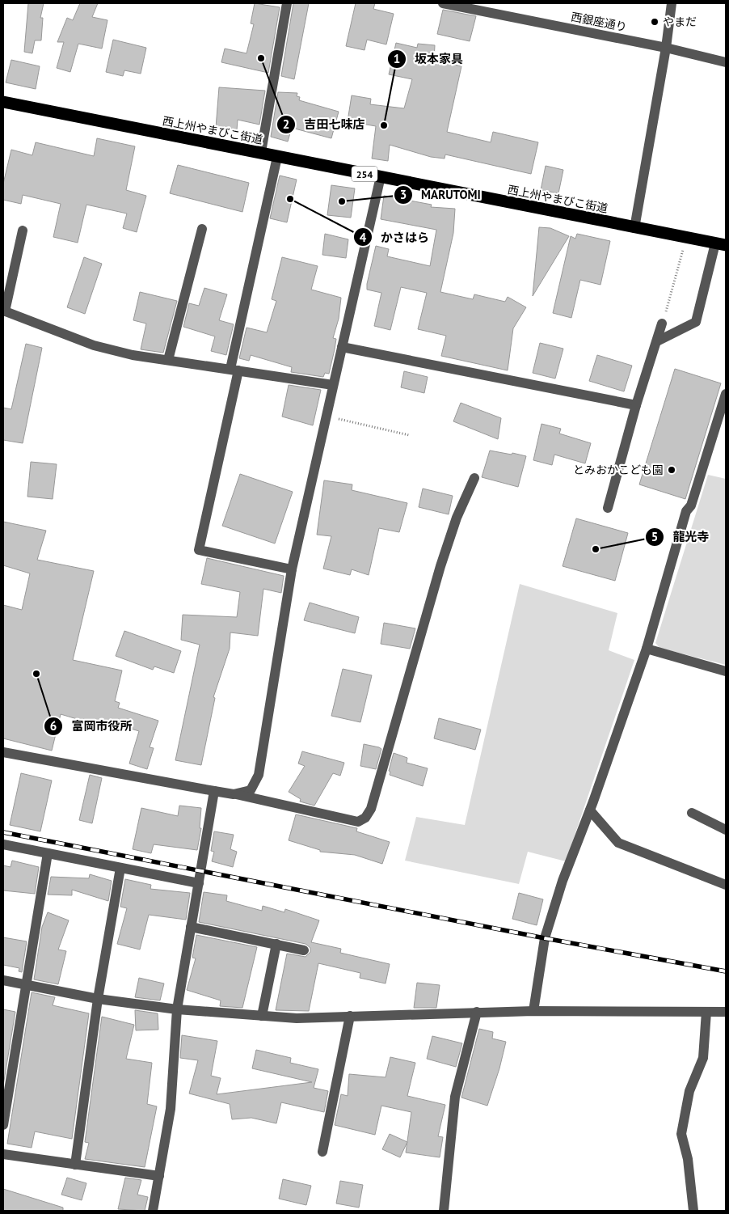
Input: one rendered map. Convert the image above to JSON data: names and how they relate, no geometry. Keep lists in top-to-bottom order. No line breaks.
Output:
{"streets":{"highway":["西上州やまびこ街道","254"],"street":["西銀座通り"]},"places":["やまだ","吉田七味店","坂本家具","かさはら","MARUTOMI","とみおかこども園","龍光寺","富岡市役所"]}
